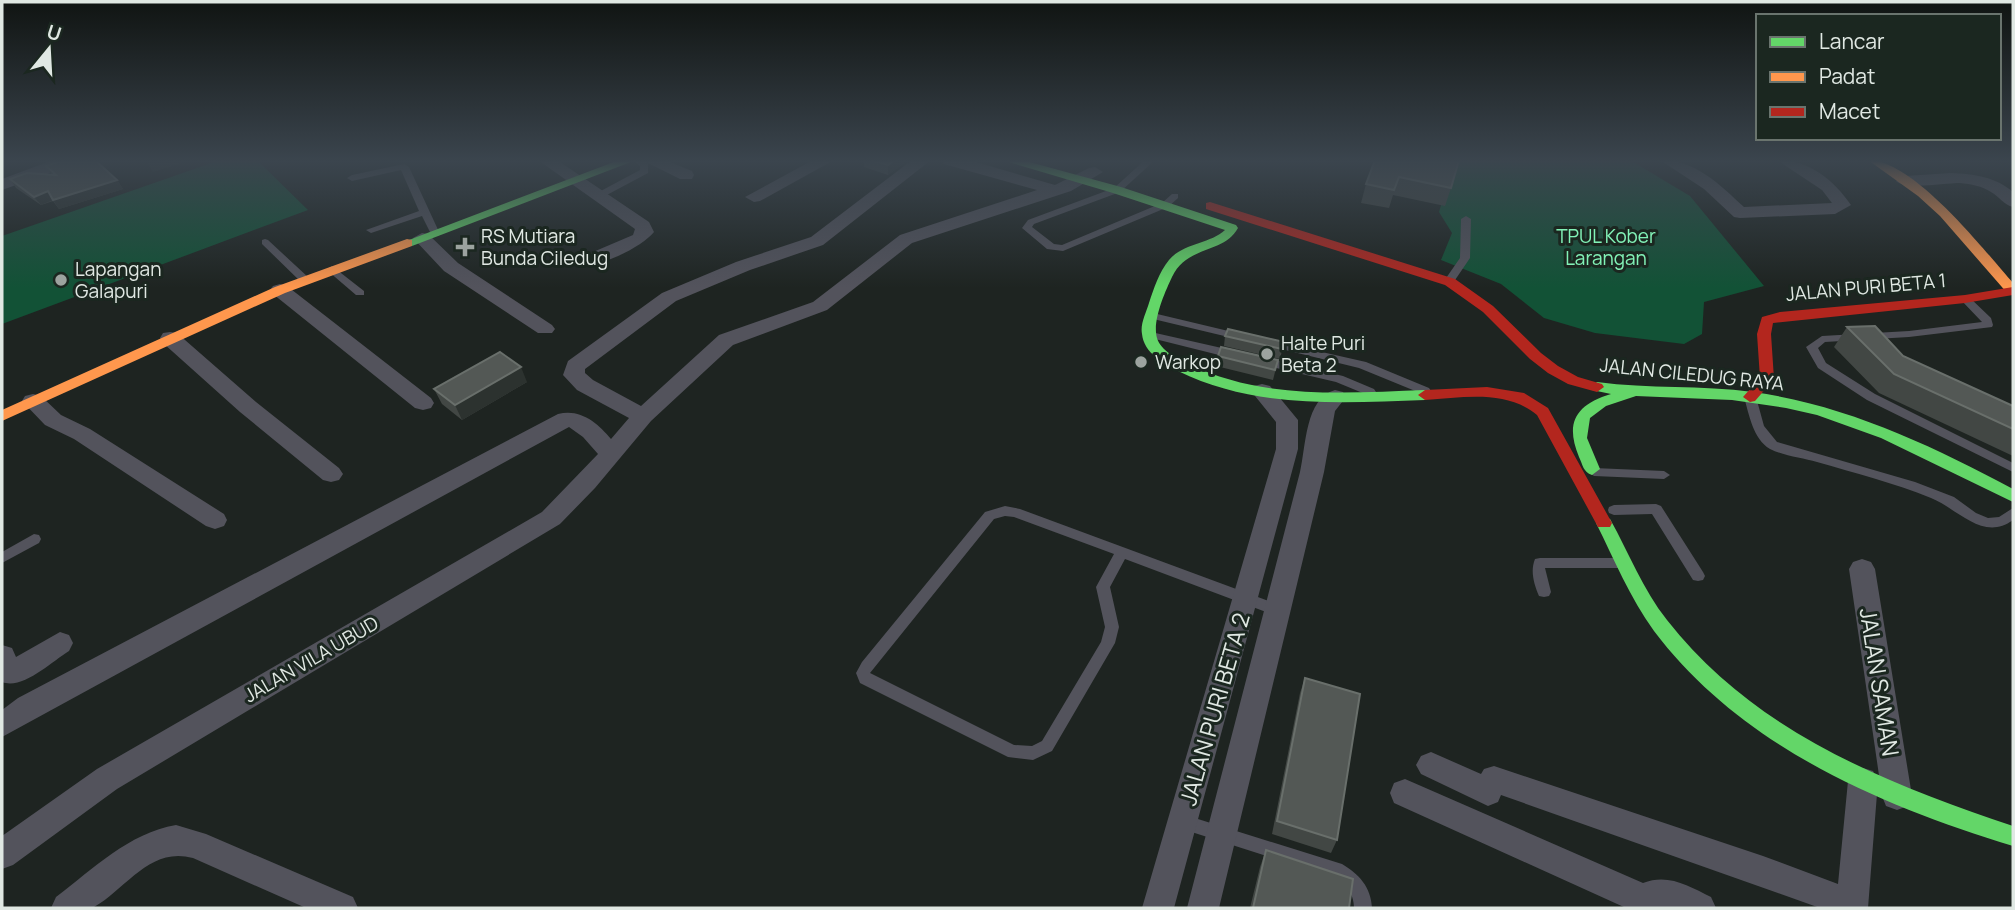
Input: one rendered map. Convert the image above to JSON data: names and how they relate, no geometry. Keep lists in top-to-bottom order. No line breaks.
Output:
{"streets":{"main road":["JALAN PURI BETA 1","JALAN CILEDUG RAYA"],"street":["JALAN VILA UBUD","JALAN SAMAN","JALAN PURI BETA 2"]},"crossings":[["JALAN PURI BETA 1","JALAN CILEDUG RAYA"]],"parks":["TPUL Kober Larangan"],"places":{"health":["RS Mutiara Bunda Ciledug"],"other":["Lapangan Galapuri","Halte Puri Beta 2","Warkop"]},"legend":["Lancar","Padat","Macet"],"north":"top"}
